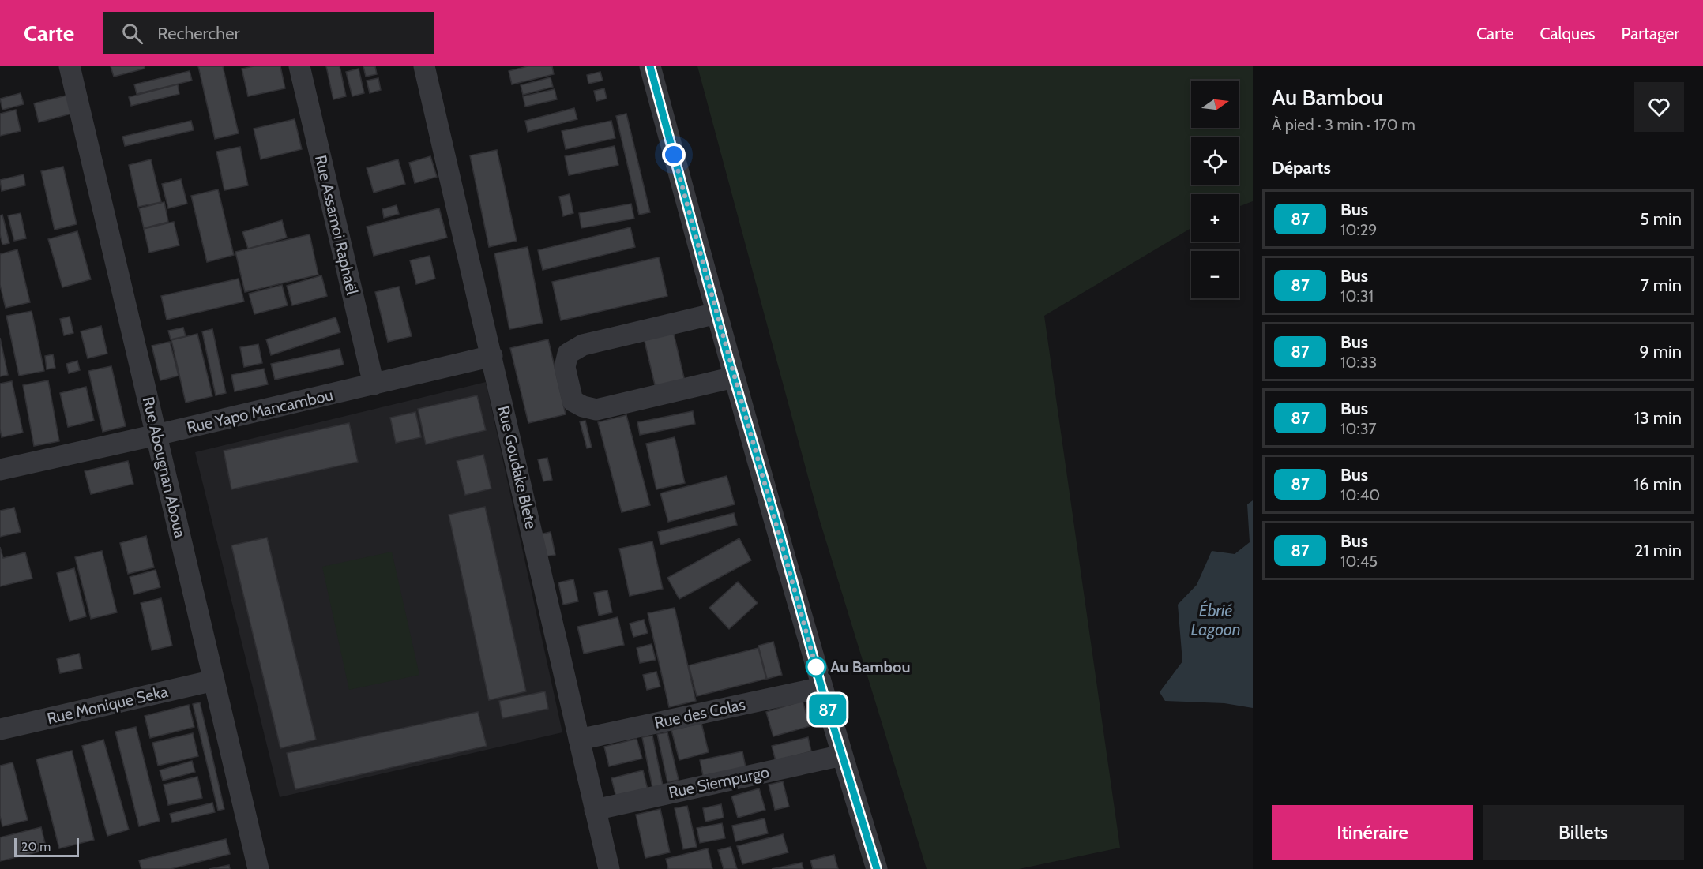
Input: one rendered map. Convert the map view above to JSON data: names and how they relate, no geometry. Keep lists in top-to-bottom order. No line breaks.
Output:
{"streets":{"street":["Rue Assamoi Raphaël","Rue Yapo Mancambou","Rue Abougnan Aboua","Rue Goudake Blete","Rue Monique Seka","Rue des Colas","Rue Siempurgo"]},"crossings":[["Rue Assamoi Raphaël","Rue Yapo Mancambou"],["Rue Yapo Mancambou","Rue Abougnan Aboua"],["Rue Yapo Mancambou","Rue Goudake Blete"],["Rue Abougnan Aboua","Rue Monique Seka"],["Rue Goudake Blete","Rue des Colas"],["Rue Goudake Blete","Rue Siempurgo"]],"water":["Ébrié Lagoon"],"places":["Au Bambou"],"lines":["bus line 87"],"scale_bar":"20 m","north":"right","page":{"header":"Carte","search":"Rechercher","nav":["Carte","Calques","Partager"],"on_map":"87","heading":[["Au Bambou","À pied · 3 min · 170 m"],"Départs"],"map_buttons":["+","−"],"list":[{"mark":"87","name":"Bus","note":"10:29","value":"5 min"},{"mark":"87","name":"Bus","note":"10:31","value":"7 min"},{"mark":"87","name":"Bus","note":"10:33","value":"9 min"},{"mark":"87","name":"Bus","note":"10:37","value":"13 min"},{"mark":"87","name":"Bus","note":"10:40","value":"16 min"},{"mark":"87","name":"Bus","note":"10:45","value":"21 min"}],"buttons":["Itinéraire","Billets"],"scale":"20 m"}}
